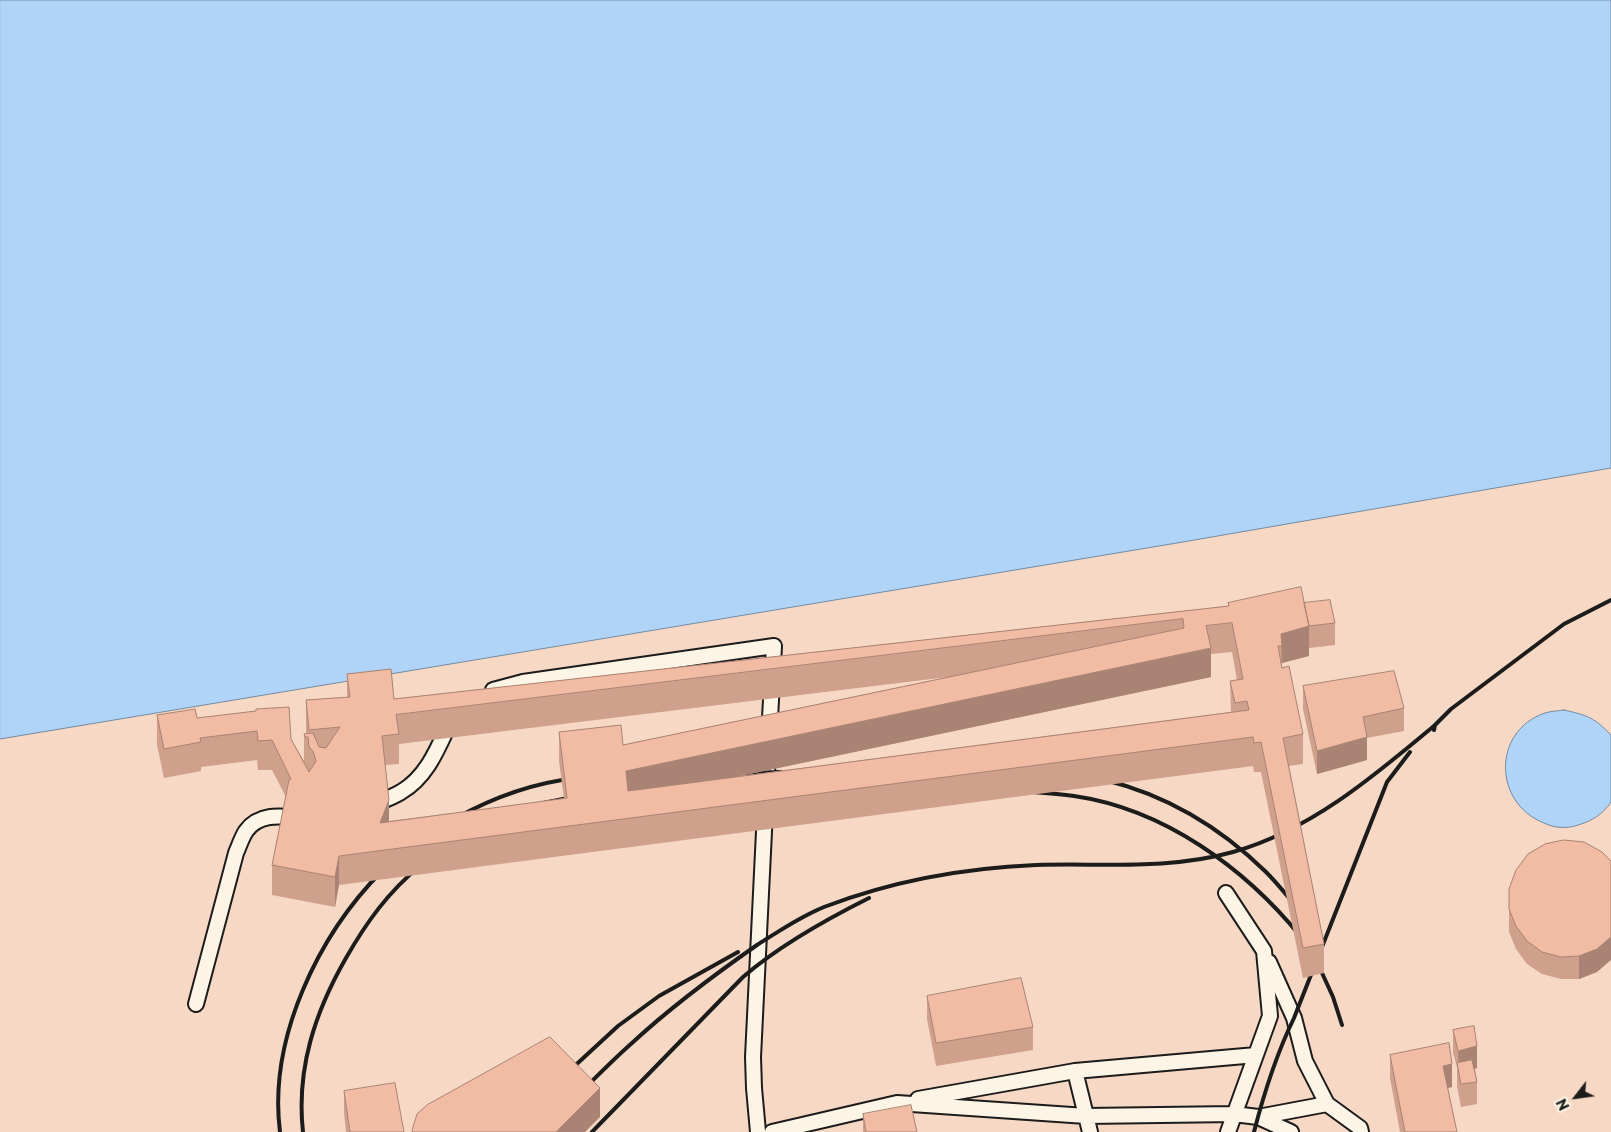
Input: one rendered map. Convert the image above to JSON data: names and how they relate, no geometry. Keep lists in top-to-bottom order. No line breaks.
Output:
{"north":"bottom left"}
